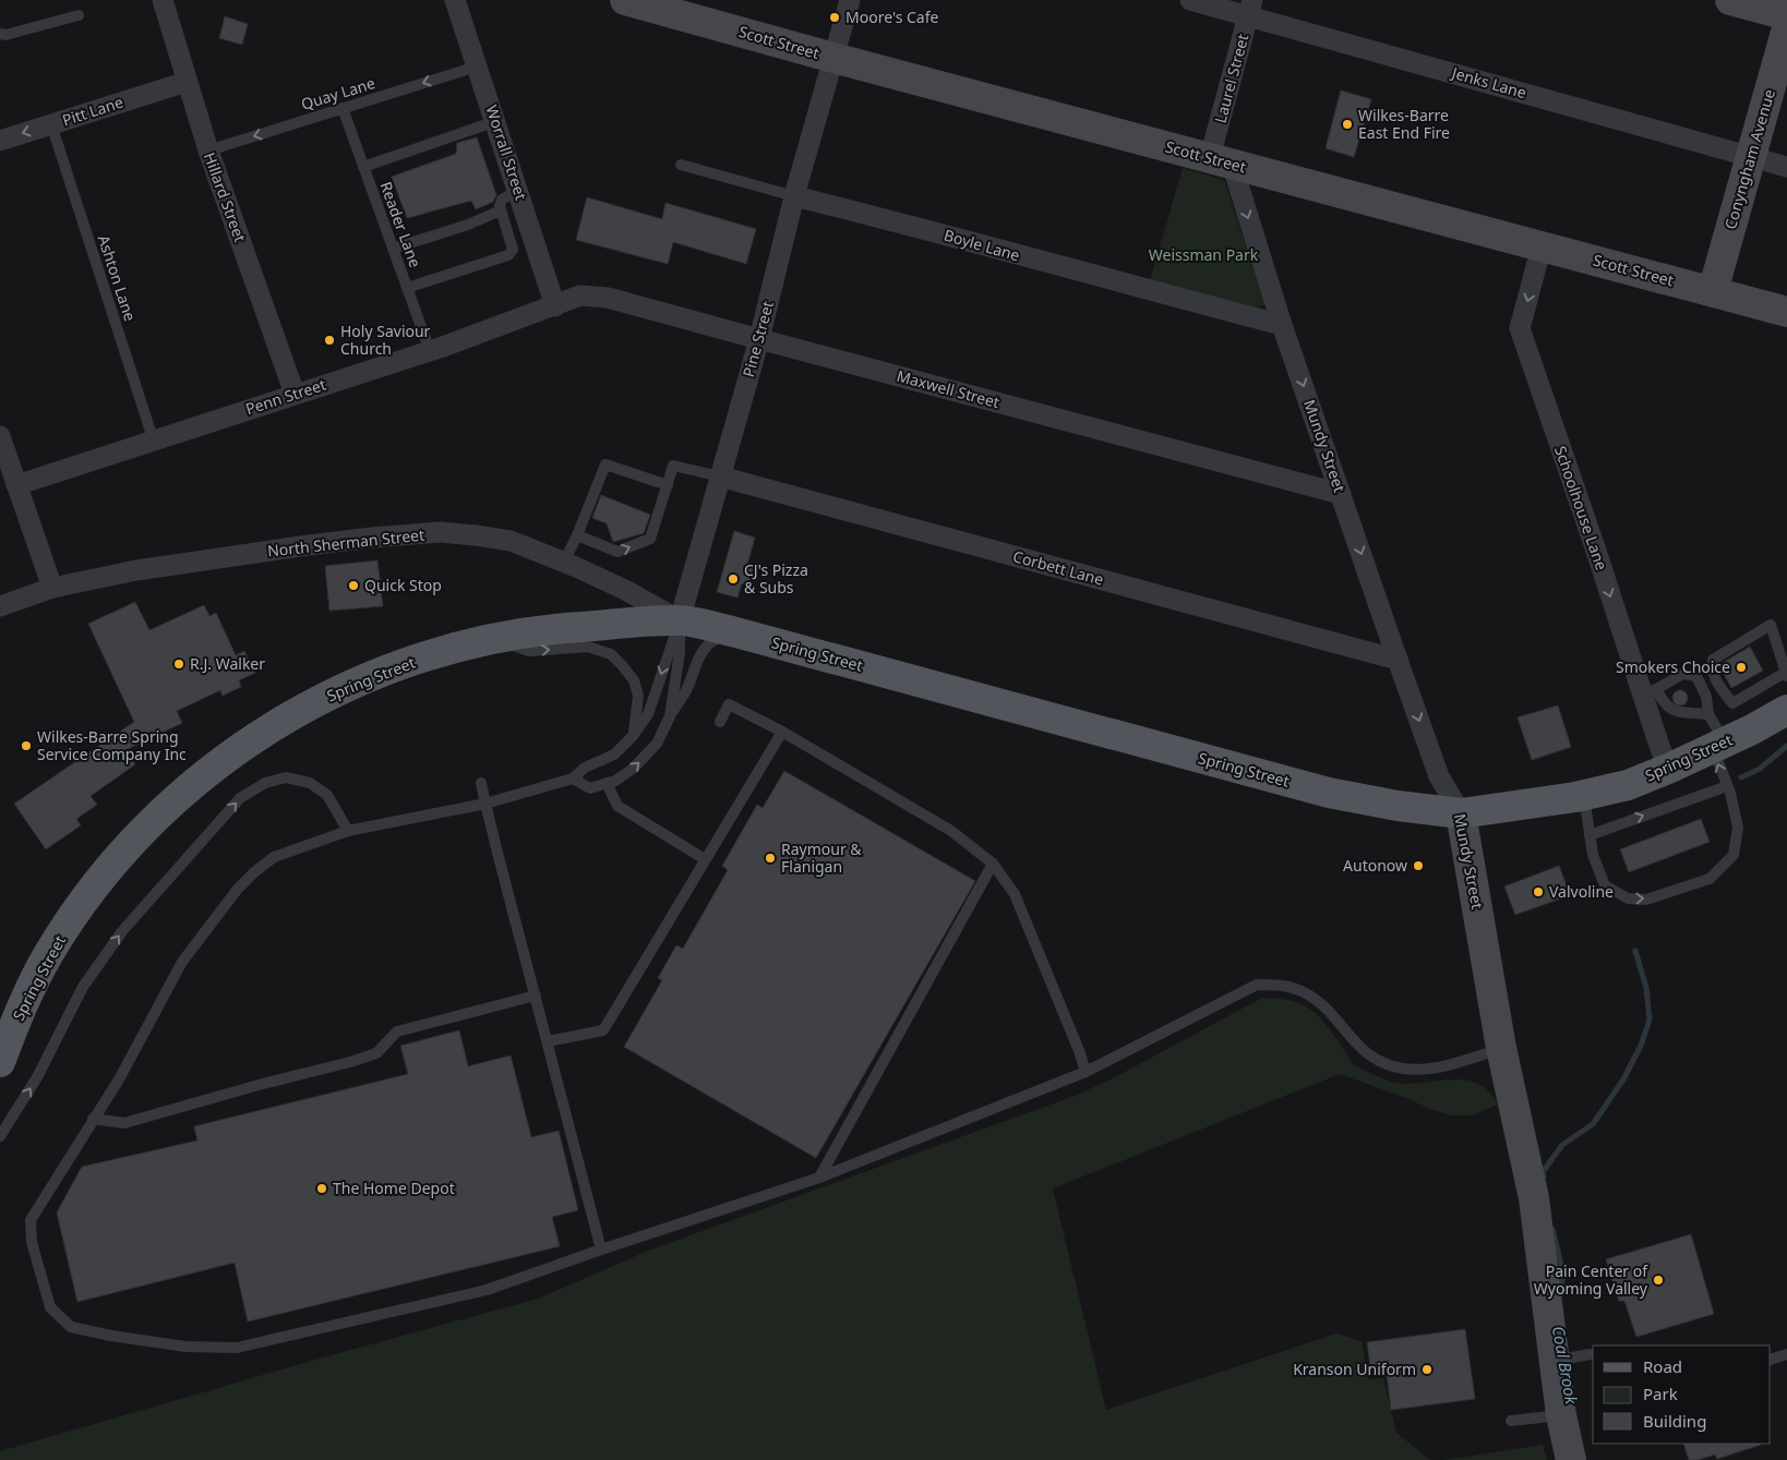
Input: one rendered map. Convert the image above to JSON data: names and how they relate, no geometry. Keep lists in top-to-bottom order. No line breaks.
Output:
{"streets":{"main road":["Spring Street"],"street":["Scott Street","Laurel Street","Jenks Lane","Pitt Lane","Worrall Street","Conyngham Avenue","Hillard Street","Boyle Lane","Pine Street","Maxwell Street","Penn Street","Mundy Street","Schoolhouse Lane","North Sherman Street","Corbett Lane"],"lane":["Quay Lane","Reader Lane","Ashton Lane"]},"crossings":[["Scott Street","Laurel Street"],["Scott Street","Conyngham Avenue"],["Scott Street","Pine Street"],["Scott Street","Mundy Street"],["Scott Street","Schoolhouse Lane"],["Laurel Street","Jenks Lane"],["Laurel Street","Mundy Street"],["Jenks Lane","Conyngham Avenue"],["Quay Lane","Worrall Street"],["Quay Lane","Hillard Street"],["Quay Lane","Reader Lane"],["Pitt Lane","Hillard Street"],["Pitt Lane","Ashton Lane"],["Worrall Street","Maxwell Street"],["Worrall Street","Penn Street"],["Hillard Street","Penn Street"],["Reader Lane","Penn Street"],["Boyle Lane","Pine Street"],["Boyle Lane","Mundy Street"],["Ashton Lane","Penn Street"],["Pine Street","Maxwell Street"],["Pine Street","North Sherman Street"],["Pine Street","Corbett Lane"],["Pine Street","Spring Street"],["Maxwell Street","Penn Street"],["Maxwell Street","Mundy Street"],["Mundy Street","Corbett Lane"],["Mundy Street","Spring Street"],["Schoolhouse Lane","Spring Street"],["North Sherman Street","Spring Street"]],"one_way":["Mundy Street","Schoolhouse Lane"],"water":["Coal Brook"],"parks":["Weissman Park"],"places":["Moore's Cafe","Wilkes-Barre East End Fire","Holy Saviour Church","CJ's Pizza & Subs","Quick Stop","R.J. Walker","Smokers Choice","Wilkes-Barre Spring Service Company Inc","Raymour & Flanigan","Autonow","Valvoline","The Home Depot","Pain Center of Wyoming Valley","Kranson Uniform"],"legend":["Road","Park","Building"]}
